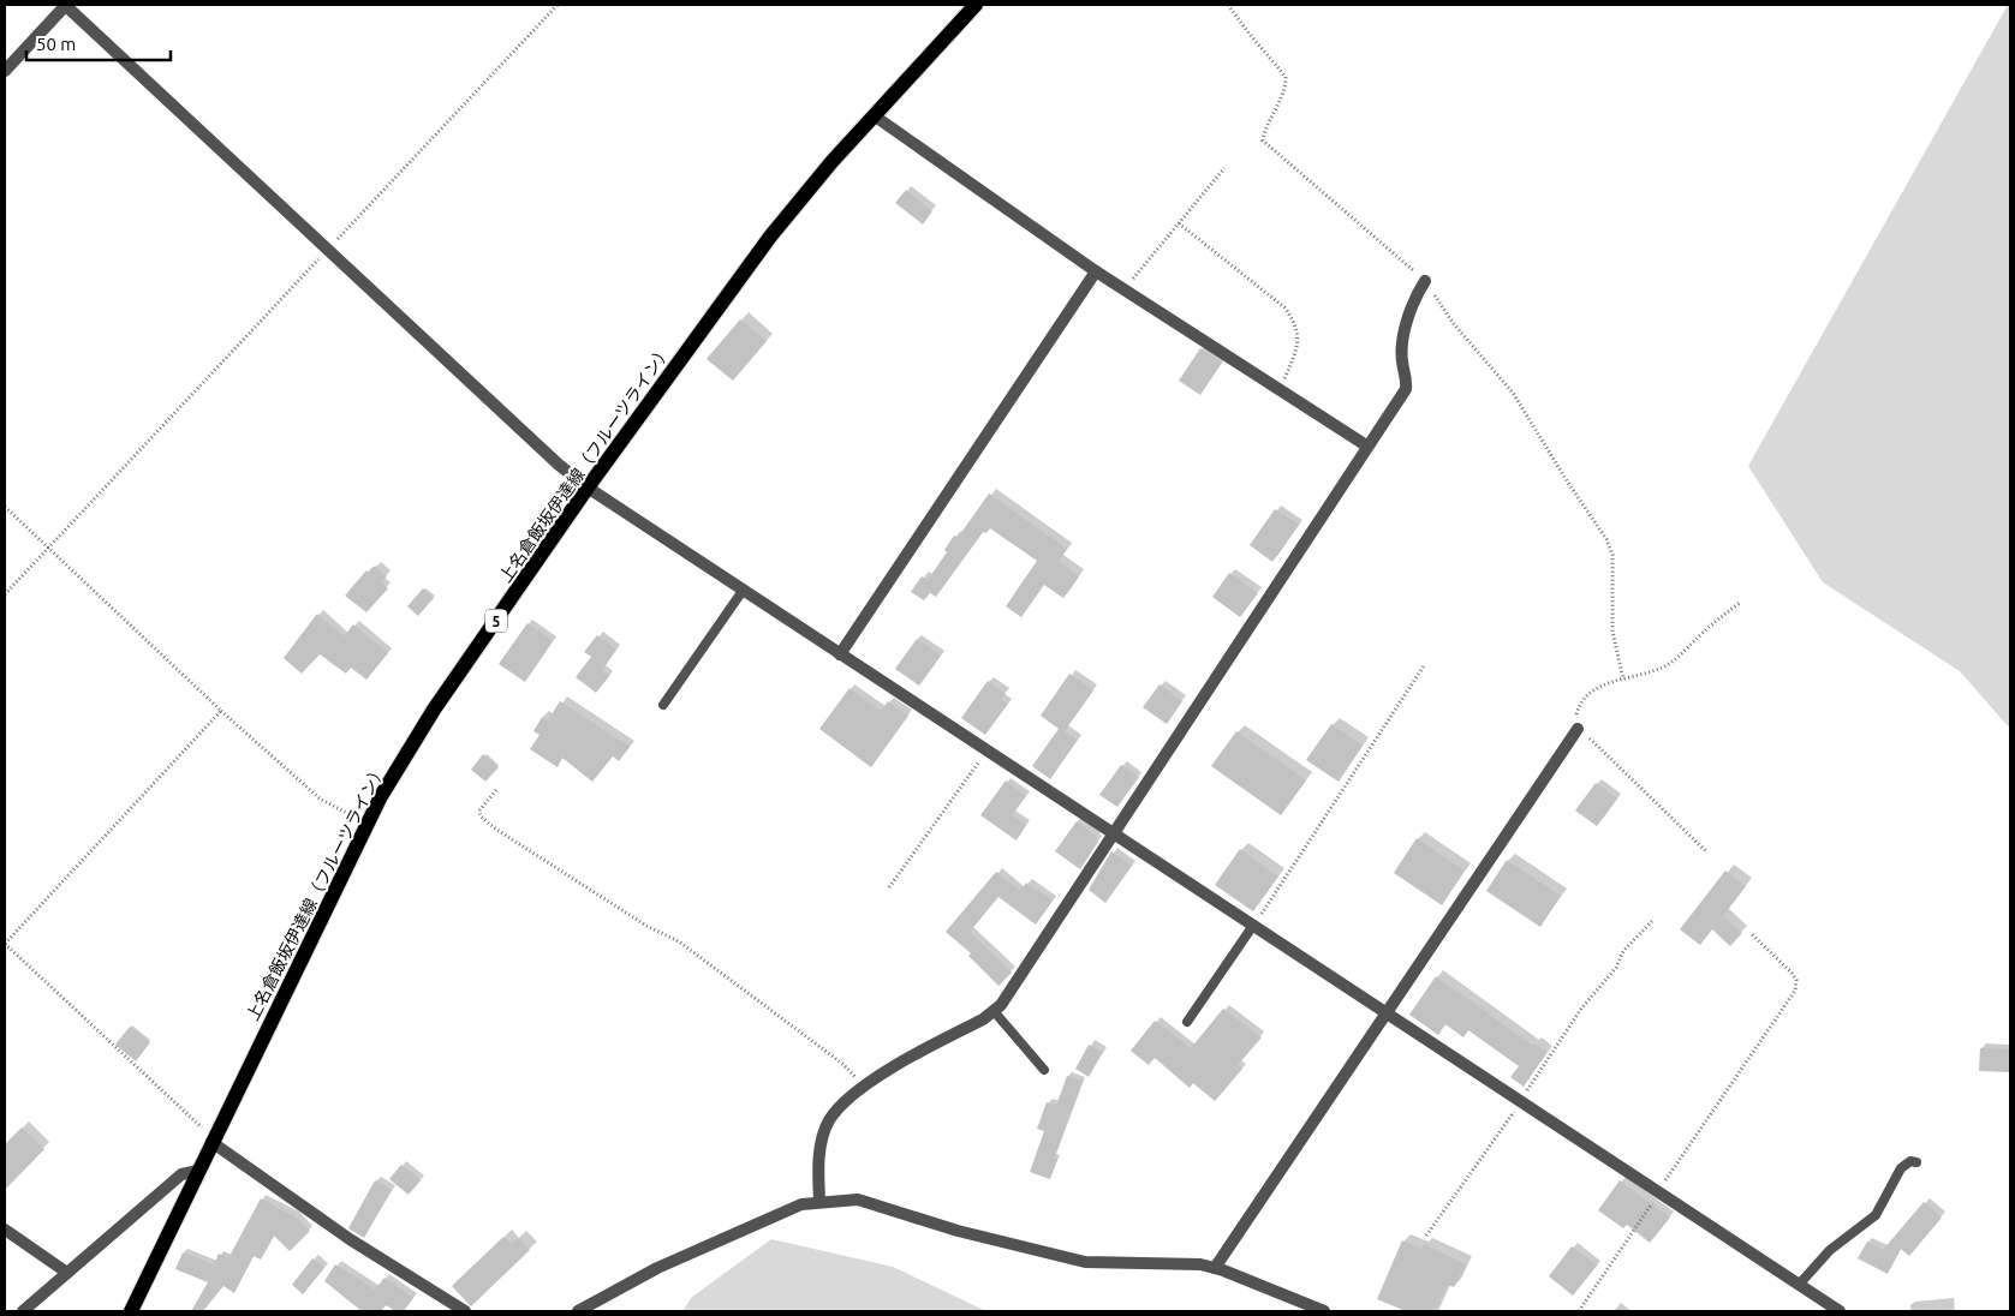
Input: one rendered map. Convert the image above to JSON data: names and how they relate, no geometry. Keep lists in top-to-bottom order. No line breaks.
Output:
{"streets":{"main road":["上名倉飯坂伊達線（フルーツライン）","5"]},"scale_bar":"50 m"}
